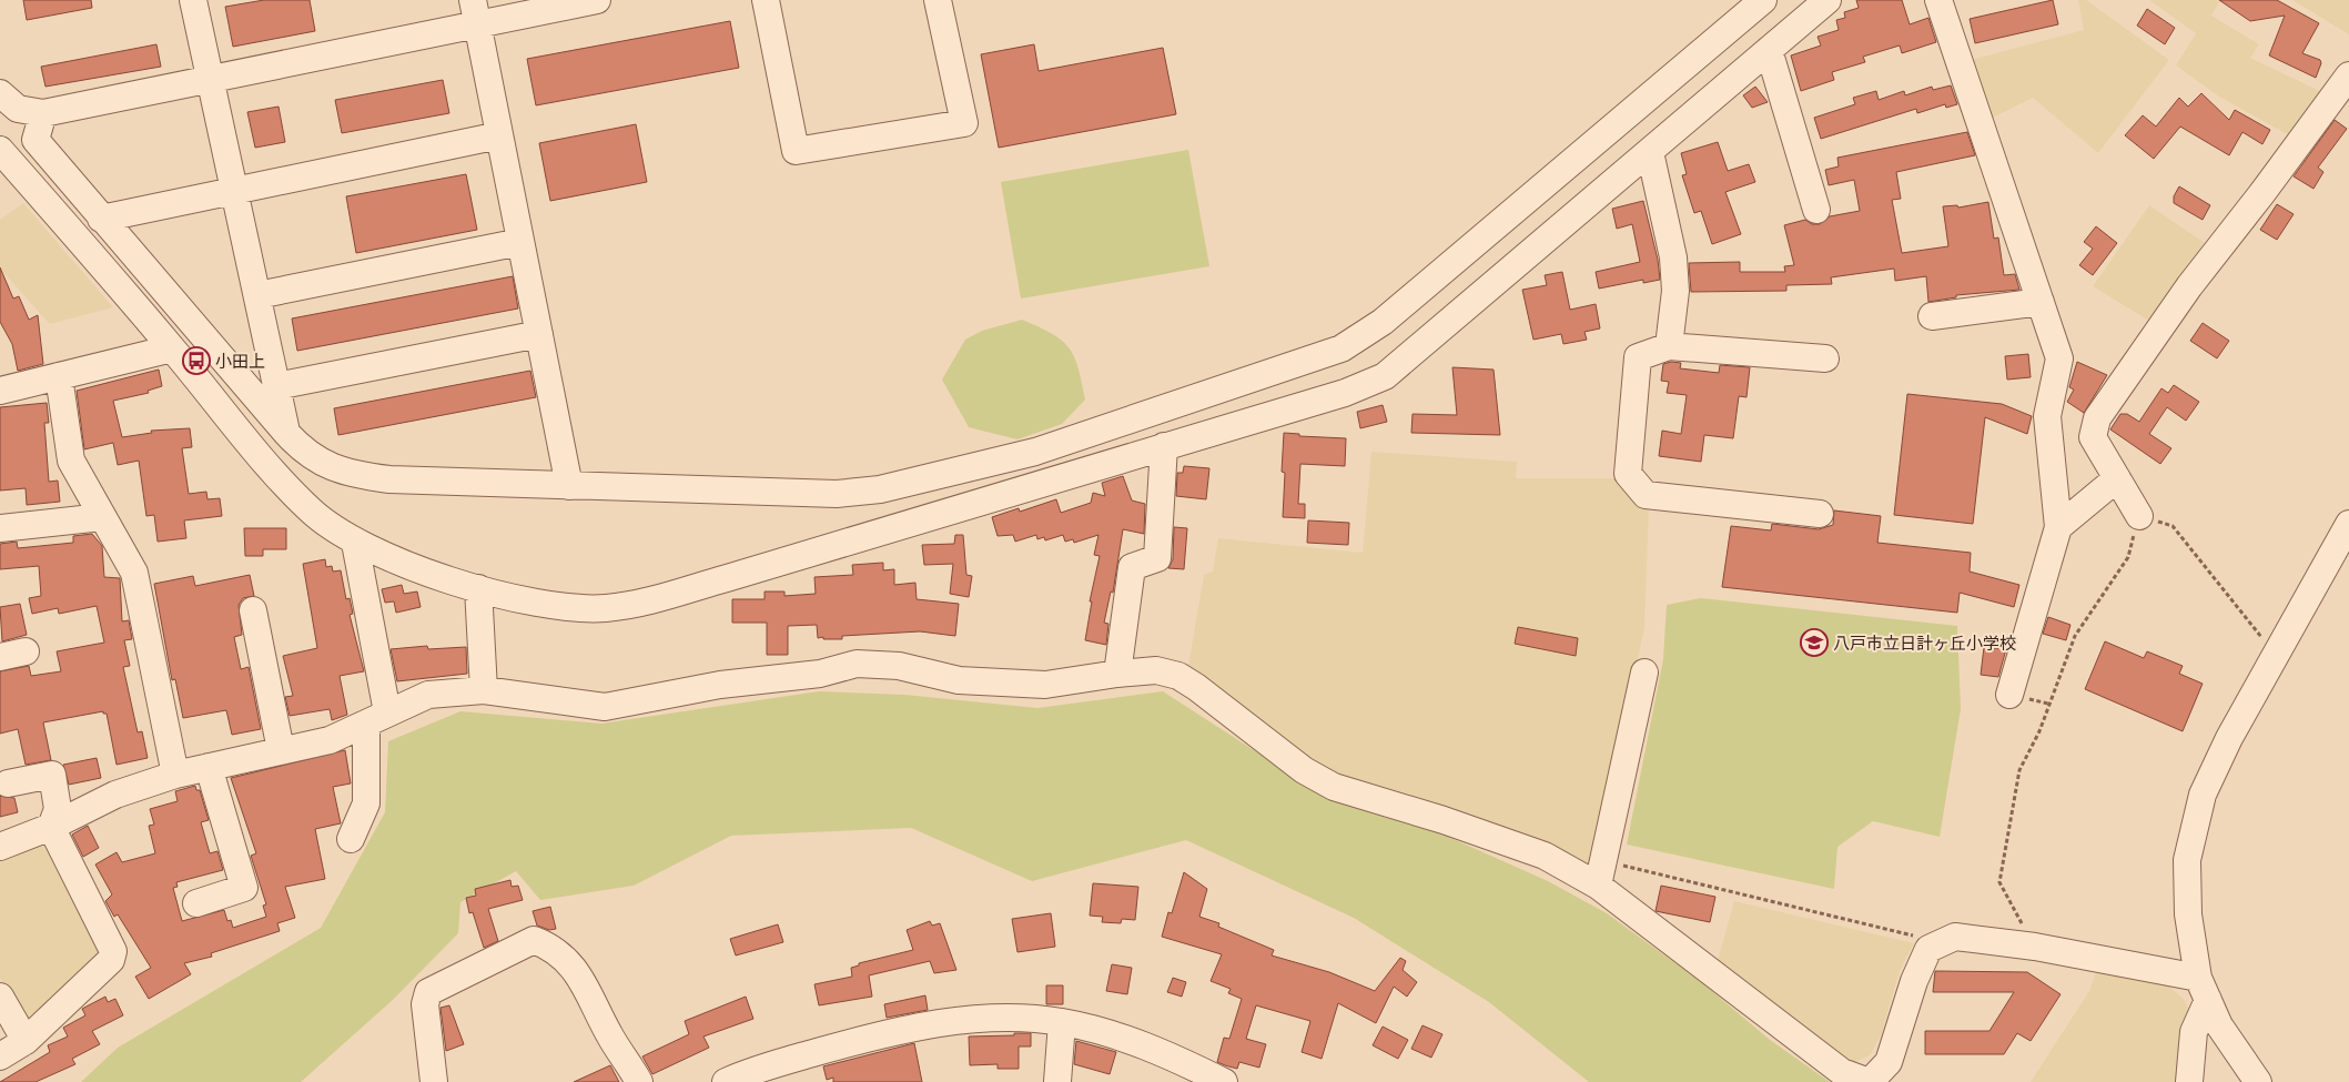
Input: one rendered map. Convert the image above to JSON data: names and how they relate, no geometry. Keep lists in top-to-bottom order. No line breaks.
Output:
{"places":{"bus stop":["小田上"],"school or university":["八戸市立日計ヶ丘小学校"]}}
